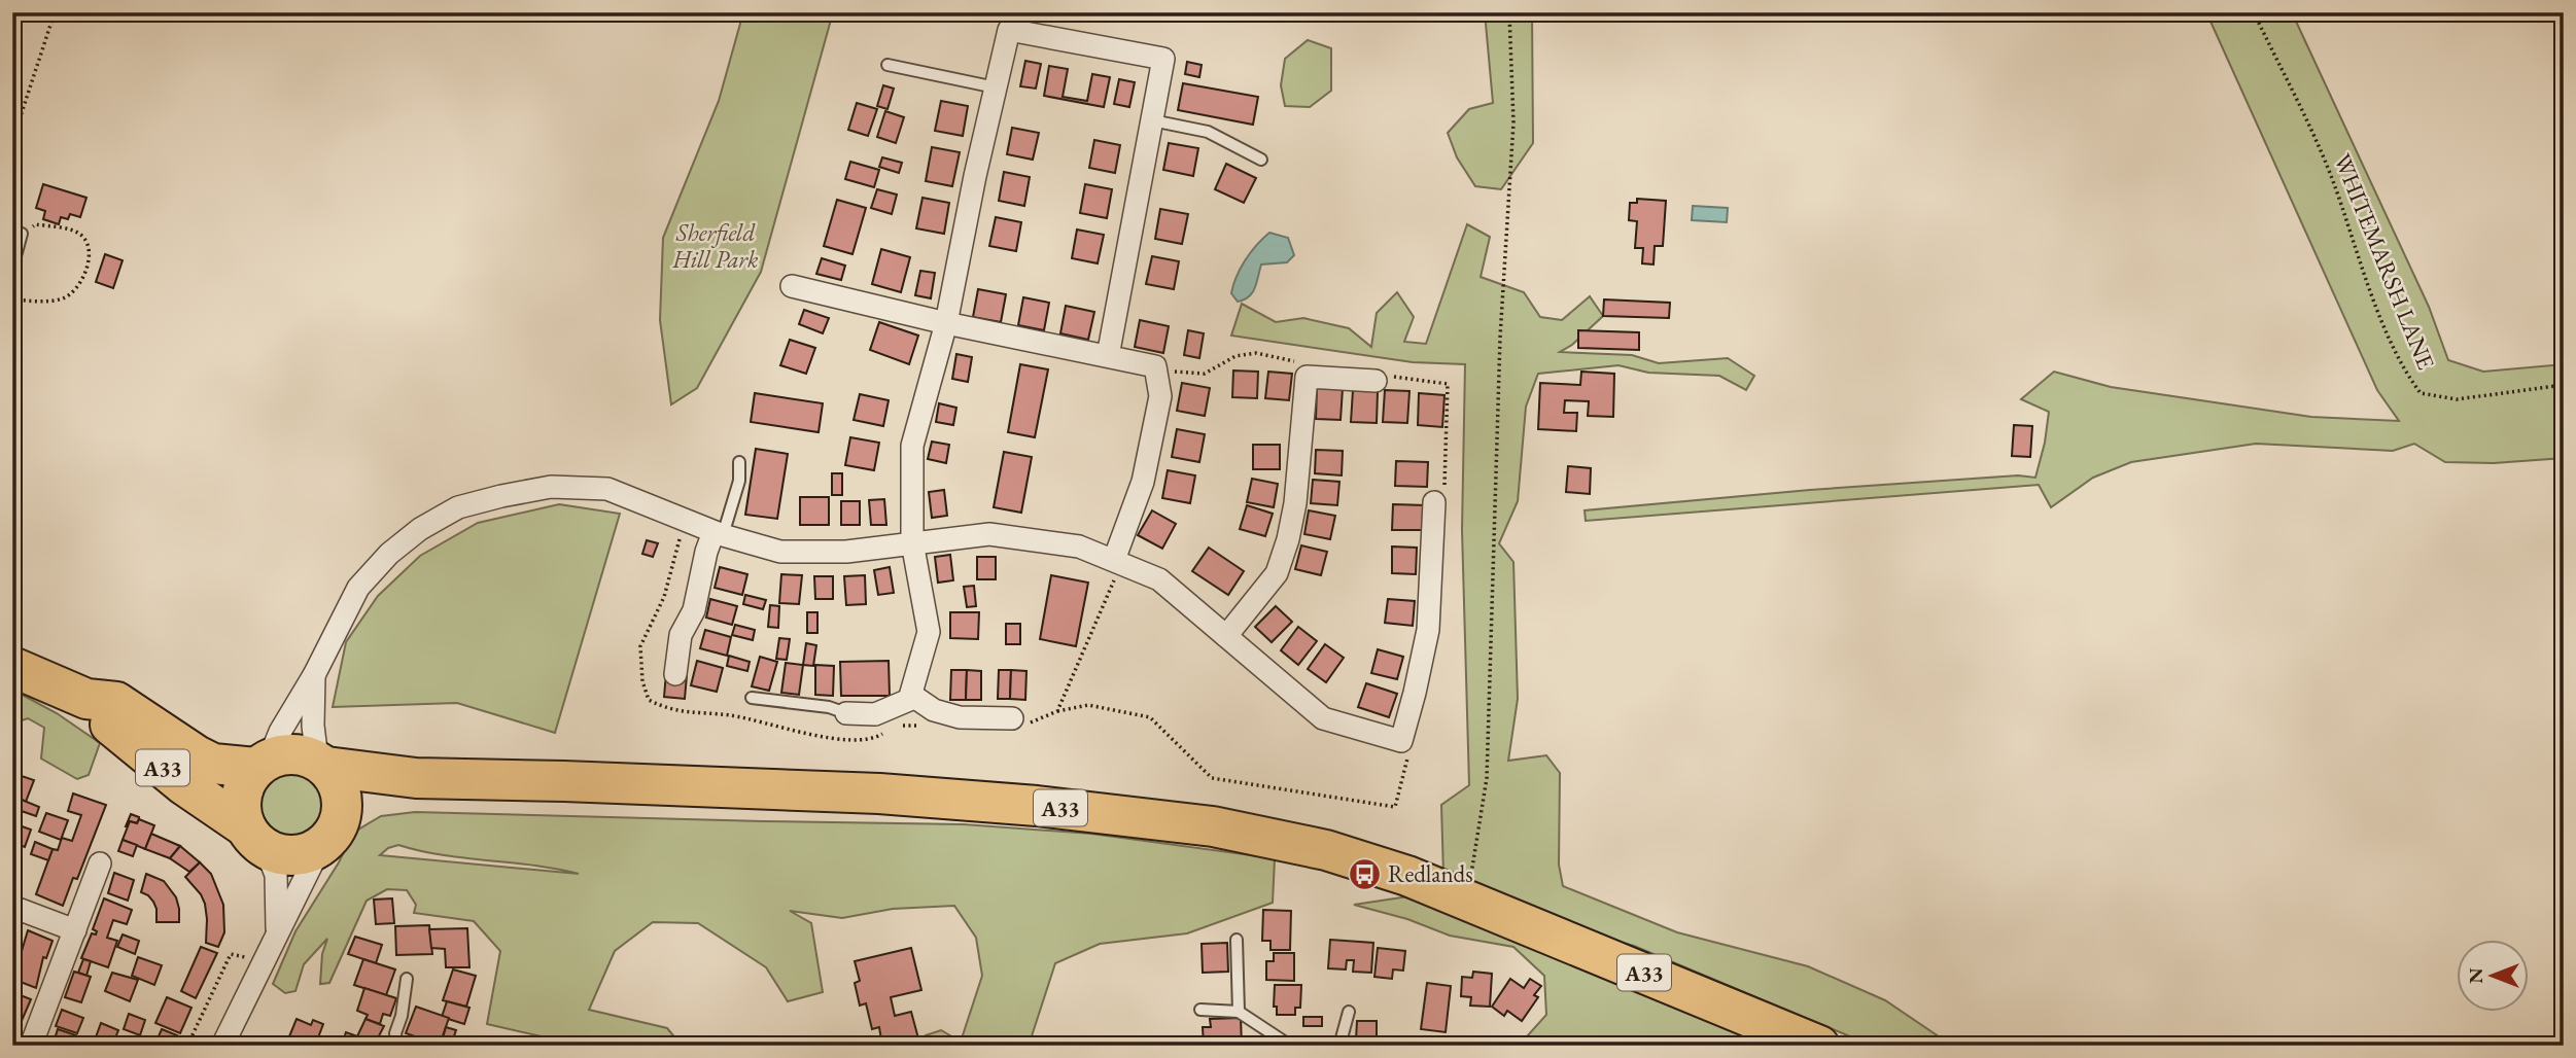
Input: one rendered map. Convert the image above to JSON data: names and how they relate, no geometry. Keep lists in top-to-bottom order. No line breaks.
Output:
{"streets":{"highway":["A33"],"path":["WHITEMARSH LANE"]},"parks":["Sherfield Hill Park"],"places":{"bus stop":["Redlands"]},"north":"left"}
